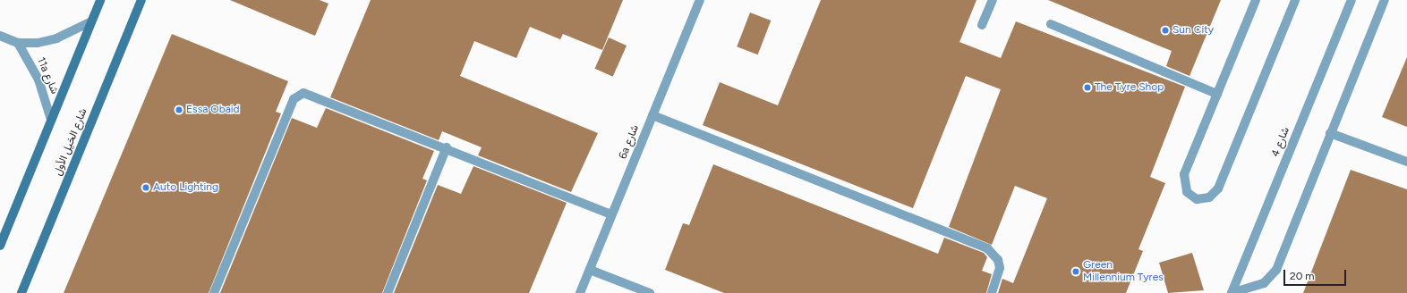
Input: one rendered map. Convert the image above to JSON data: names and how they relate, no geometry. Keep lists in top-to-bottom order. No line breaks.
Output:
{"streets":{"main road":["شارع الخيل الأول"],"street":["11a شارع","6a شارع","شارع 4"]},"places":["Sun City","The Tyre Shop","Essa Obaid","Auto Lighting","Green Millennium Tyres"],"scale_bar":"20 m"}
